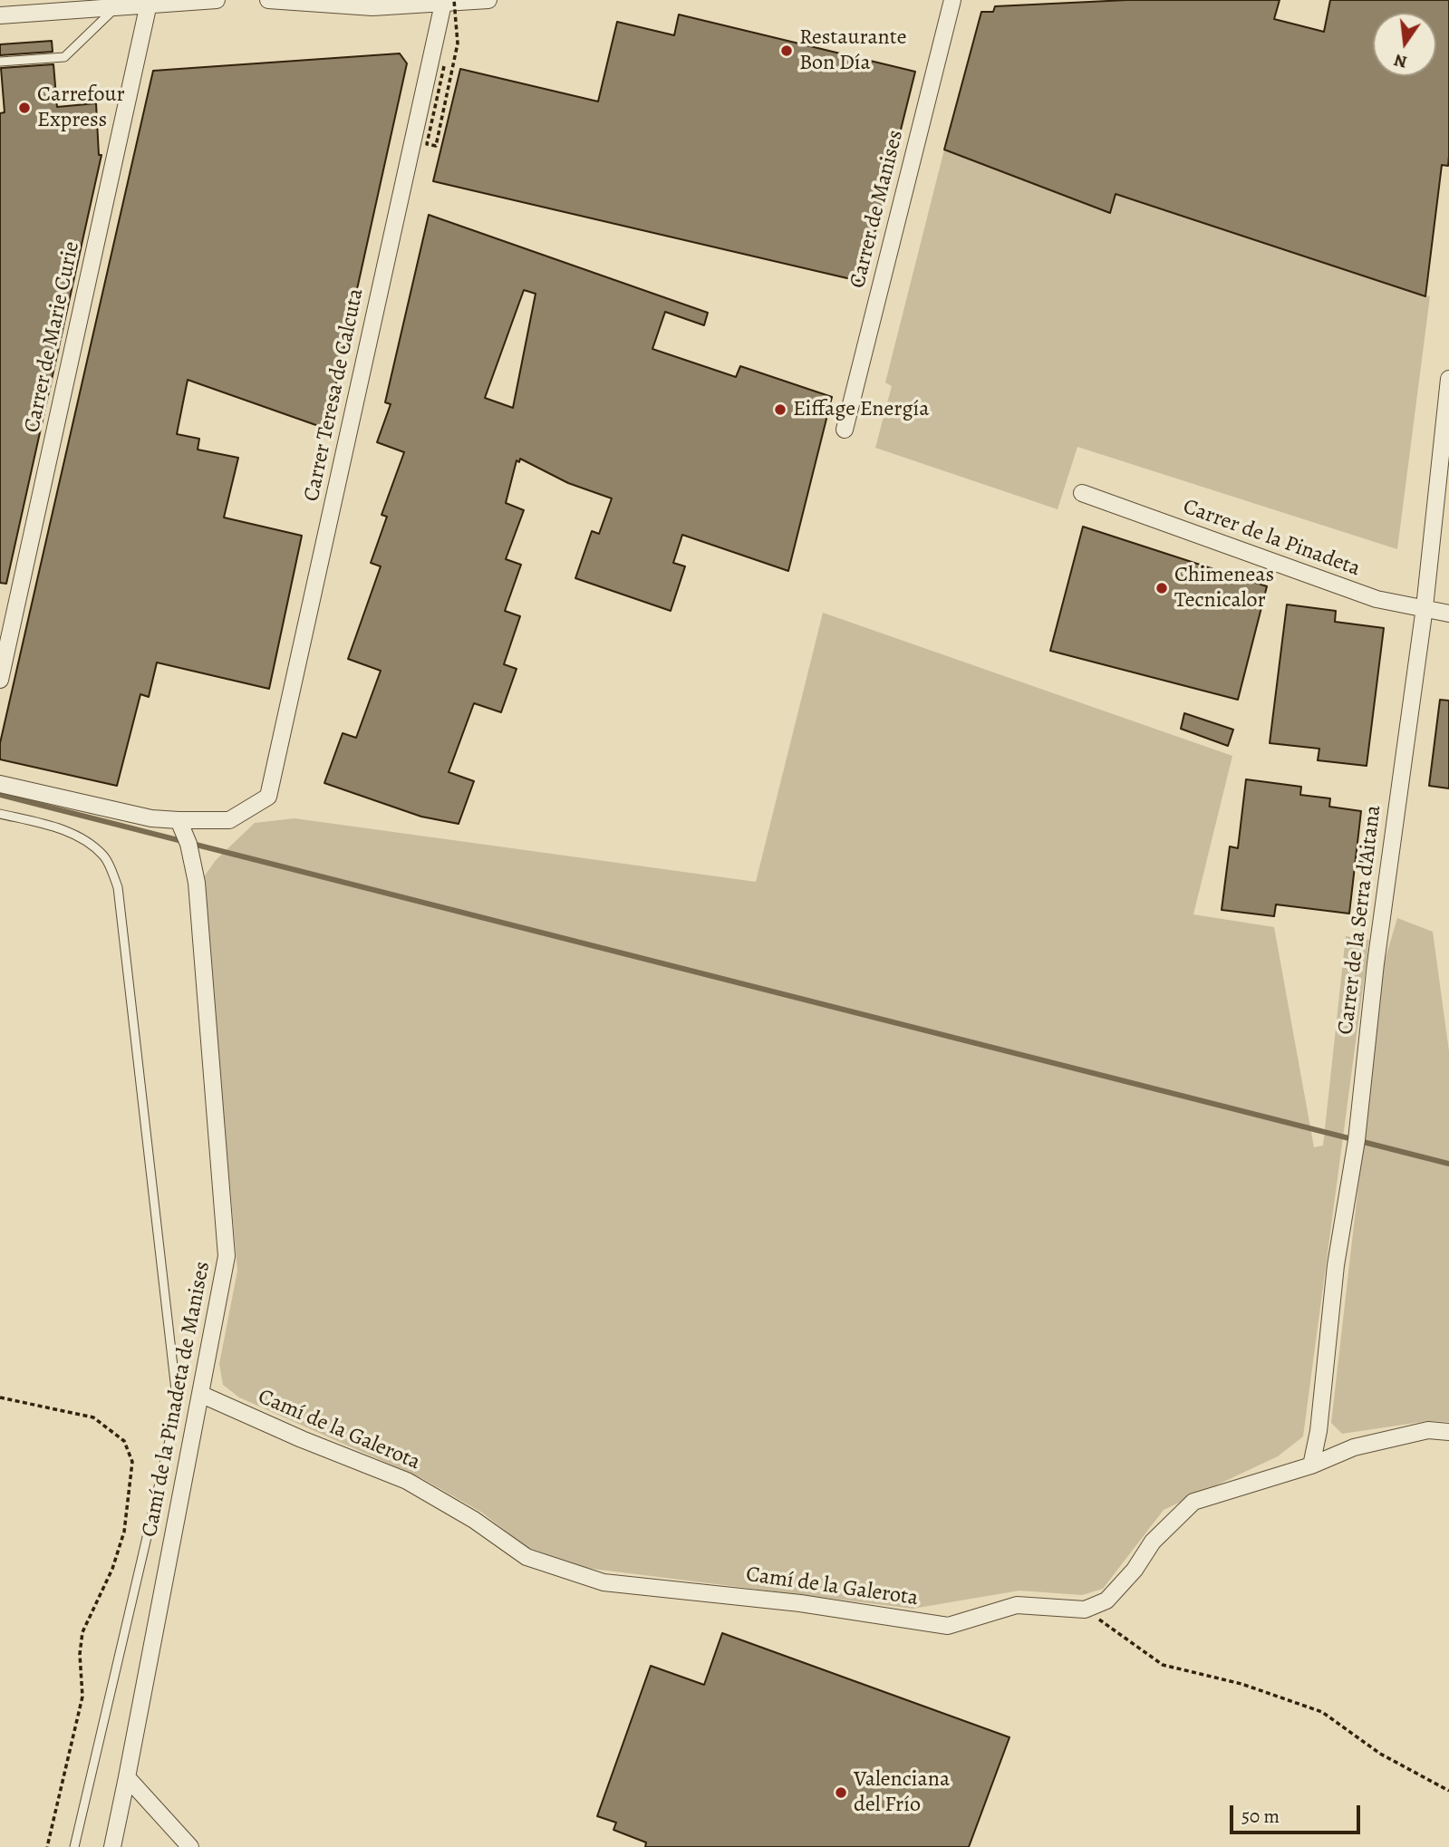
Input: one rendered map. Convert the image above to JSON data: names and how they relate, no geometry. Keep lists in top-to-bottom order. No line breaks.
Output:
{"streets":{"street":["Carrer de Manises","Carrer de Marie Curie","Carrer Teresa de Calcuta","Carrer de la Pinadeta","Carrer de la Serra d'Aitana","Camí de la Pinadeta de Manises","Camí de la Galerota"]},"crossings":[["Carrer Teresa de Calcuta","Camí de la Pinadeta de Manises"],["Carrer de la Pinadeta","Carrer de la Serra d'Aitana"],["Camí de la Pinadeta de Manises","Camí de la Galerota"]],"places":["Restaurante Bon Día","Carrefour Express","Eiffage Energía","Chimeneas Tecnicalor","Valenciana del Frío"],"scale_bar":"50 m","north":"bottom"}
